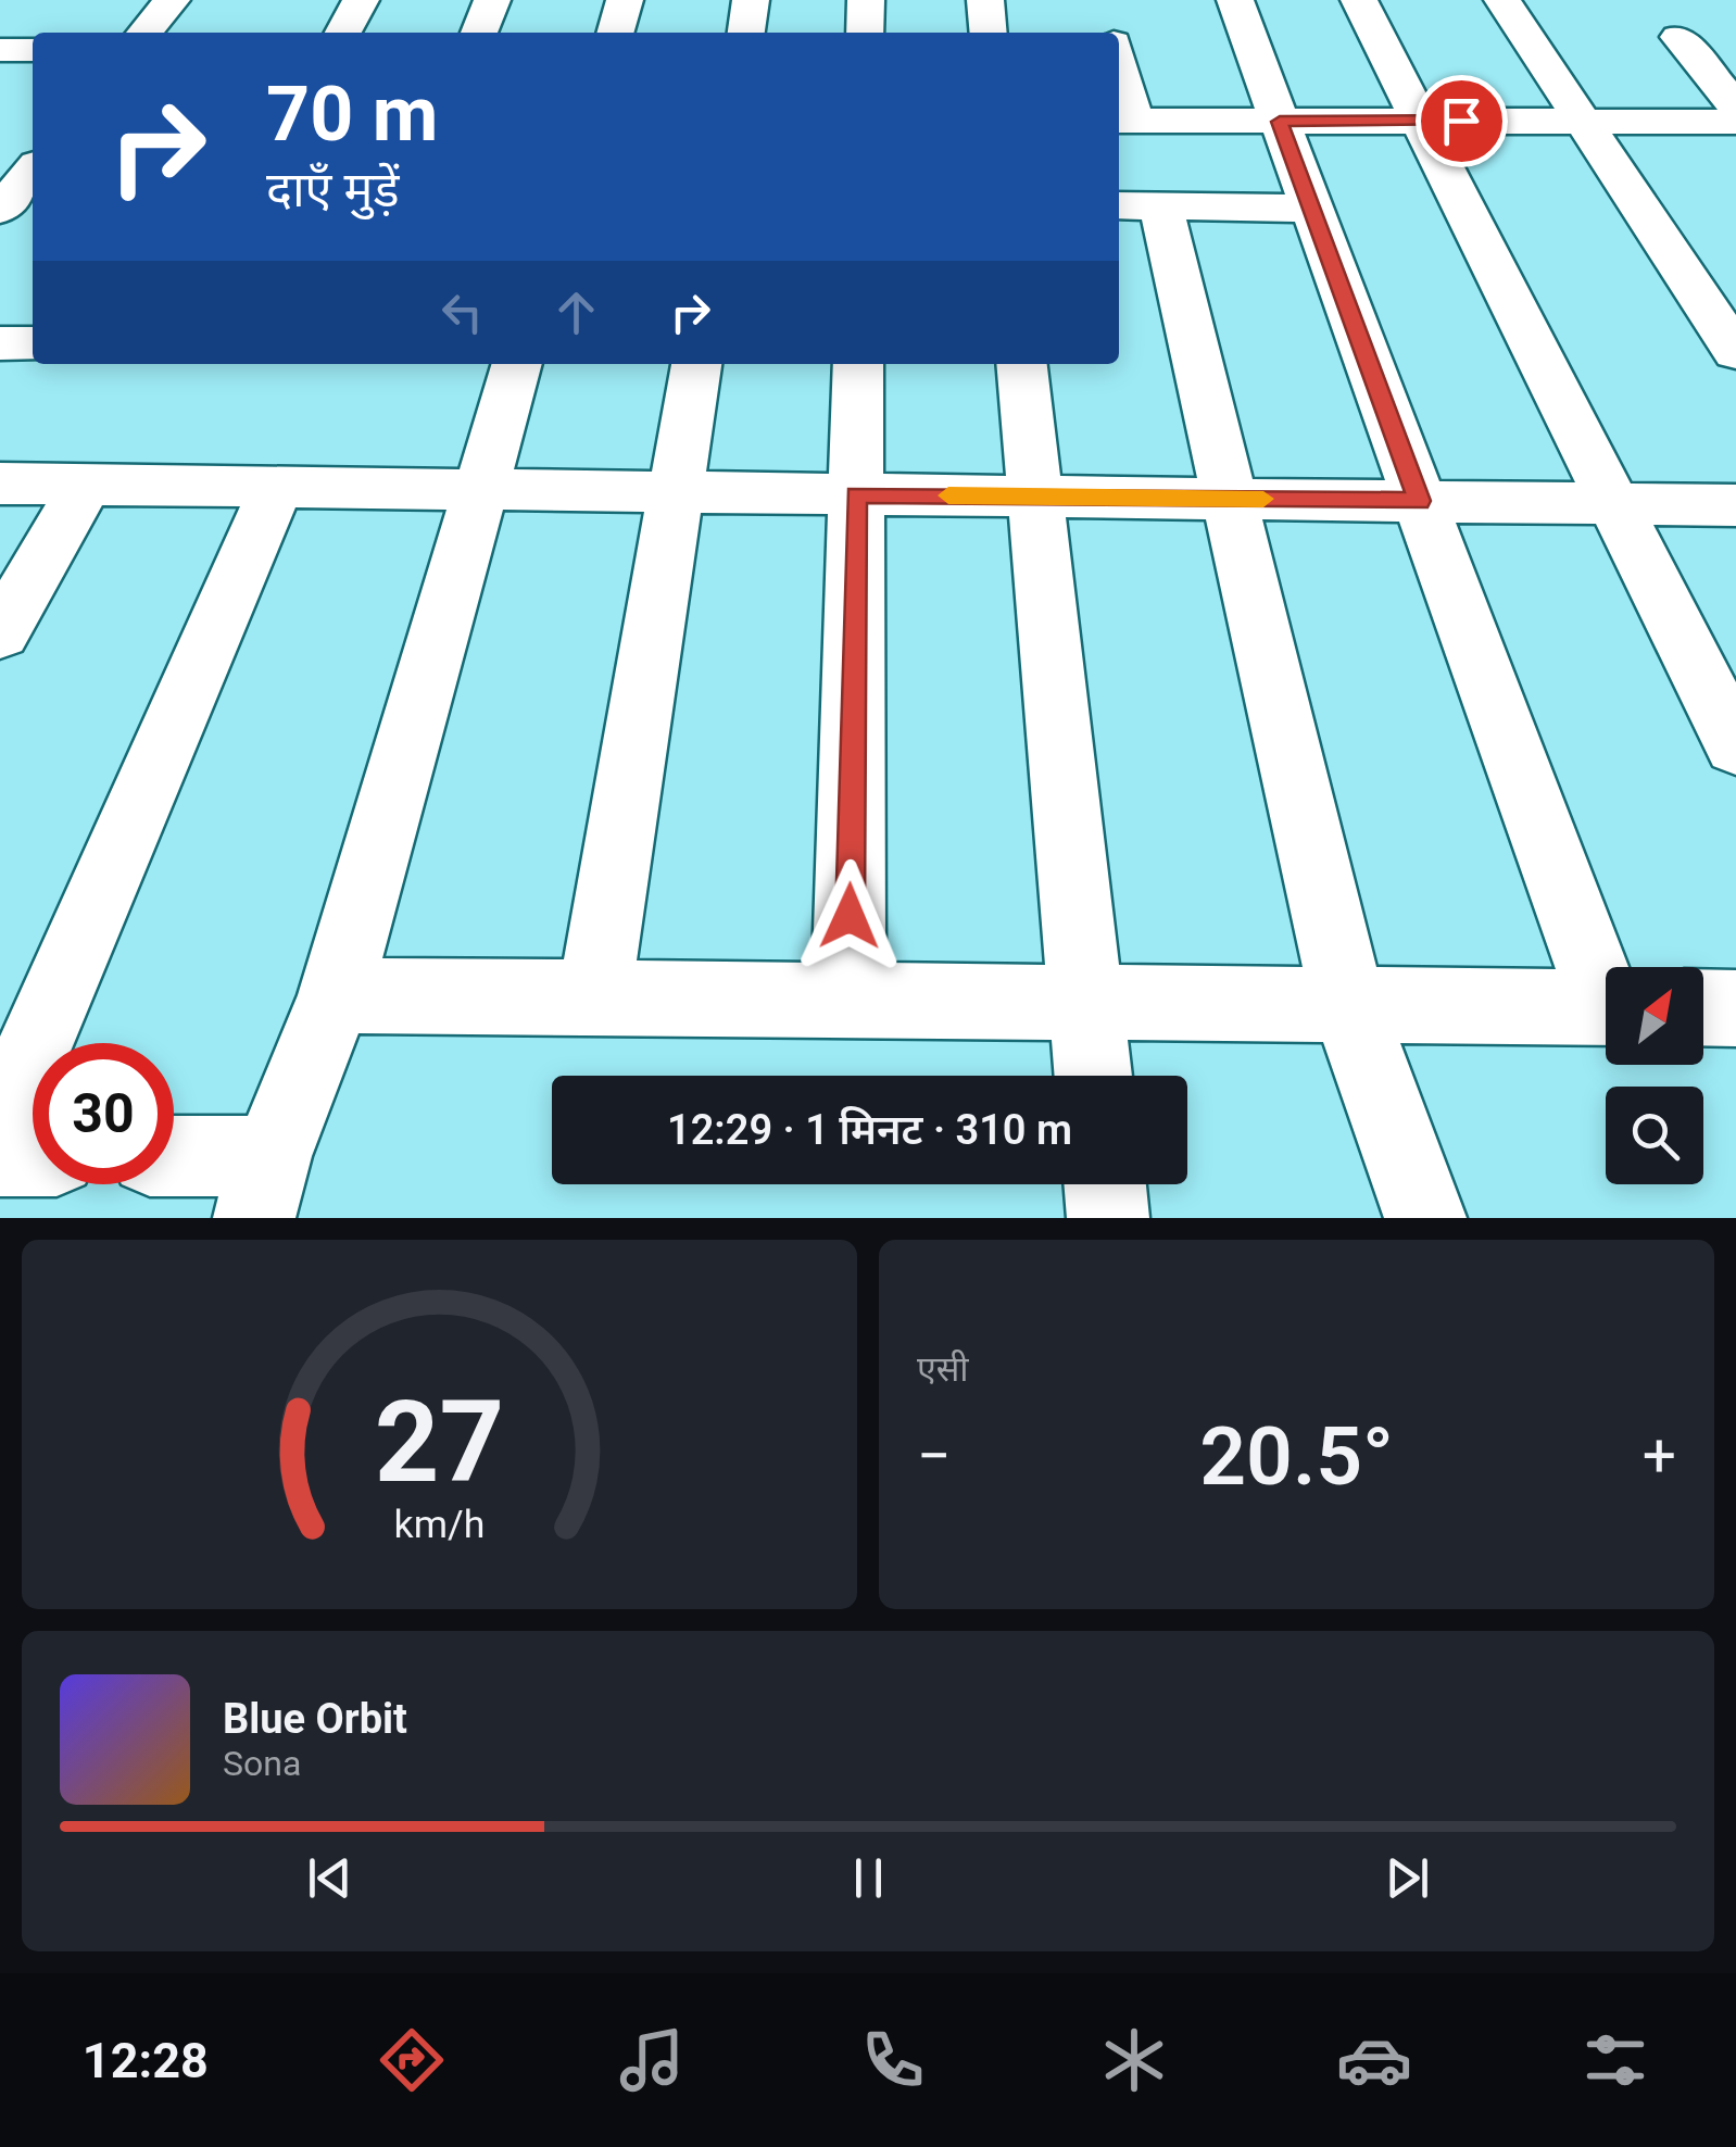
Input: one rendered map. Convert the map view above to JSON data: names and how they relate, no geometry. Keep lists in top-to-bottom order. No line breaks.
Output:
{"north":"top right","page":{"turn":["70 m","दाएँ मुड़ें"],"limit":"30","trip":"12:29 · 1 मिनट · 310 m","tile":"एसी","heat":["−","20.5°","+"],"song":["Blue Orbit","Sona"],"tabs":"12:28","gauge":["27","km/h"]}}
